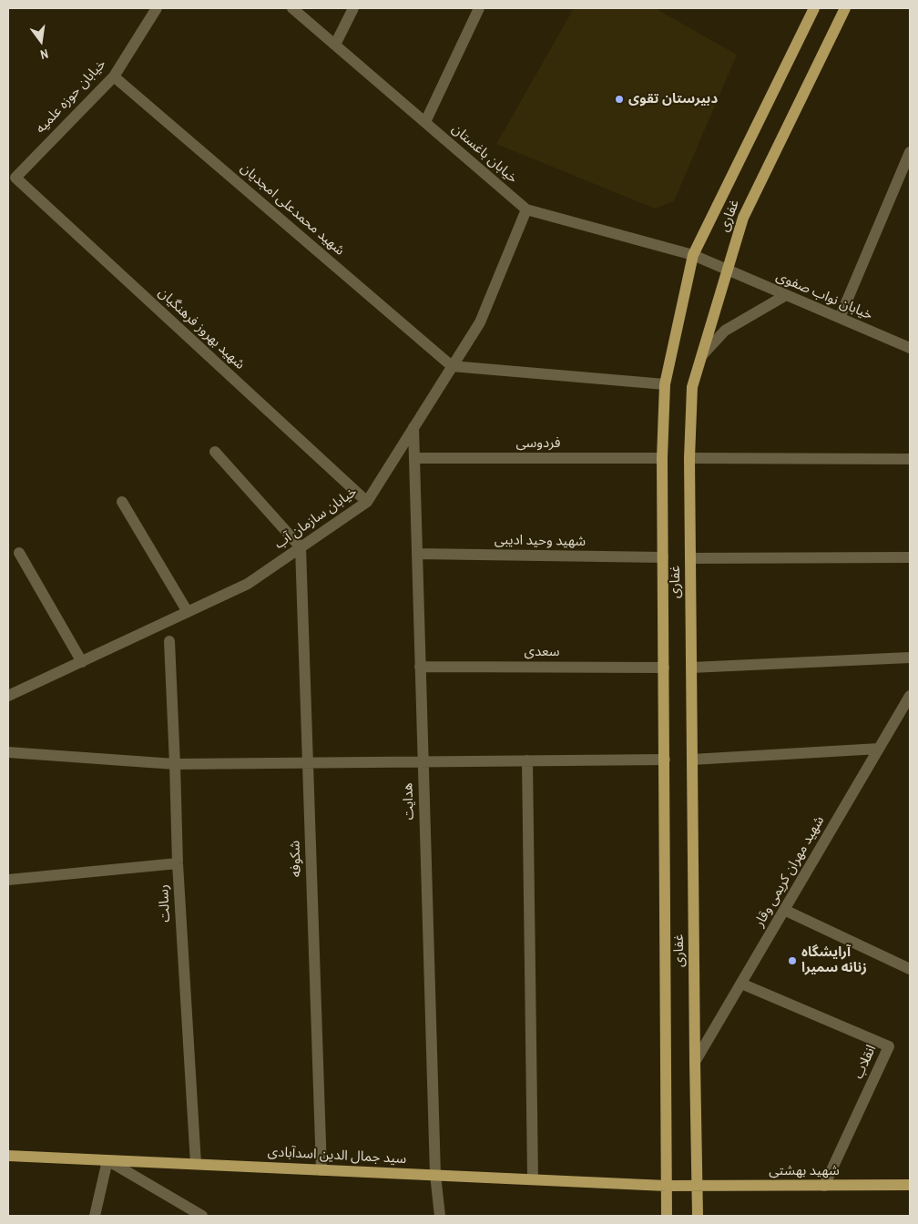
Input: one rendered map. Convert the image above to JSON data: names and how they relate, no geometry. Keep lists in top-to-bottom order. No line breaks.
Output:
{"streets":{"main road":["غفاری","سید جمال الدین اسدآبادی","شهید بهشتی"],"street":["خیابان حوزه علمیه","خیابان باغستان","شهید محمدعلی امجدیان","خیابان نواب صفوی","شهید بهروز فرهنگیان","فردوسی","خیابان سازمان آب","شهید وحید ادیبی","سعدی","هدایت","شکوفه","شهید مهران کریمی وقار","رسالت","انقلاب"]},"crossings":[["خیابان حوزه علمیه","شهید محمدعلی امجدیان"],["خیابان حوزه علمیه","شهید بهروز فرهنگیان"],["خیابان باغستان","غفاری"],["خیابان باغستان","خیابان نواب صفوی"],["خیابان باغستان","خیابان سازمان آب"],["شهید محمدعلی امجدیان","خیابان سازمان آب"],["غفاری","خیابان نواب صفوی"],["غفاری","فردوسی"],["غفاری","شهید وحید ادیبی"],["غفاری","سعدی"],["غفاری","شهید مهران کریمی وقار"],["غفاری","سید جمال الدین اسدآبادی"],["غفاری","شهید بهشتی"],["شهید بهروز فرهنگیان","خیابان سازمان آب"],["فردوسی","هدایت"],["خیابان سازمان آب","هدایت"],["خیابان سازمان آب","شکوفه"],["شهید وحید ادیبی","هدایت"],["سعدی","هدایت"],["هدایت","سید جمال الدین اسدآبادی"],["شکوفه","سید جمال الدین اسدآبادی"],["شهید مهران کریمی وقار","انقلاب"],["رسالت","سید جمال الدین اسدآبادی"],["انقلاب","شهید بهشتی"],["سید جمال الدین اسدآبادی","شهید بهشتی"]],"places":["دبیرستان تقوی","آرایشگاه زنانه سمیرا"],"north":"bottom"}
